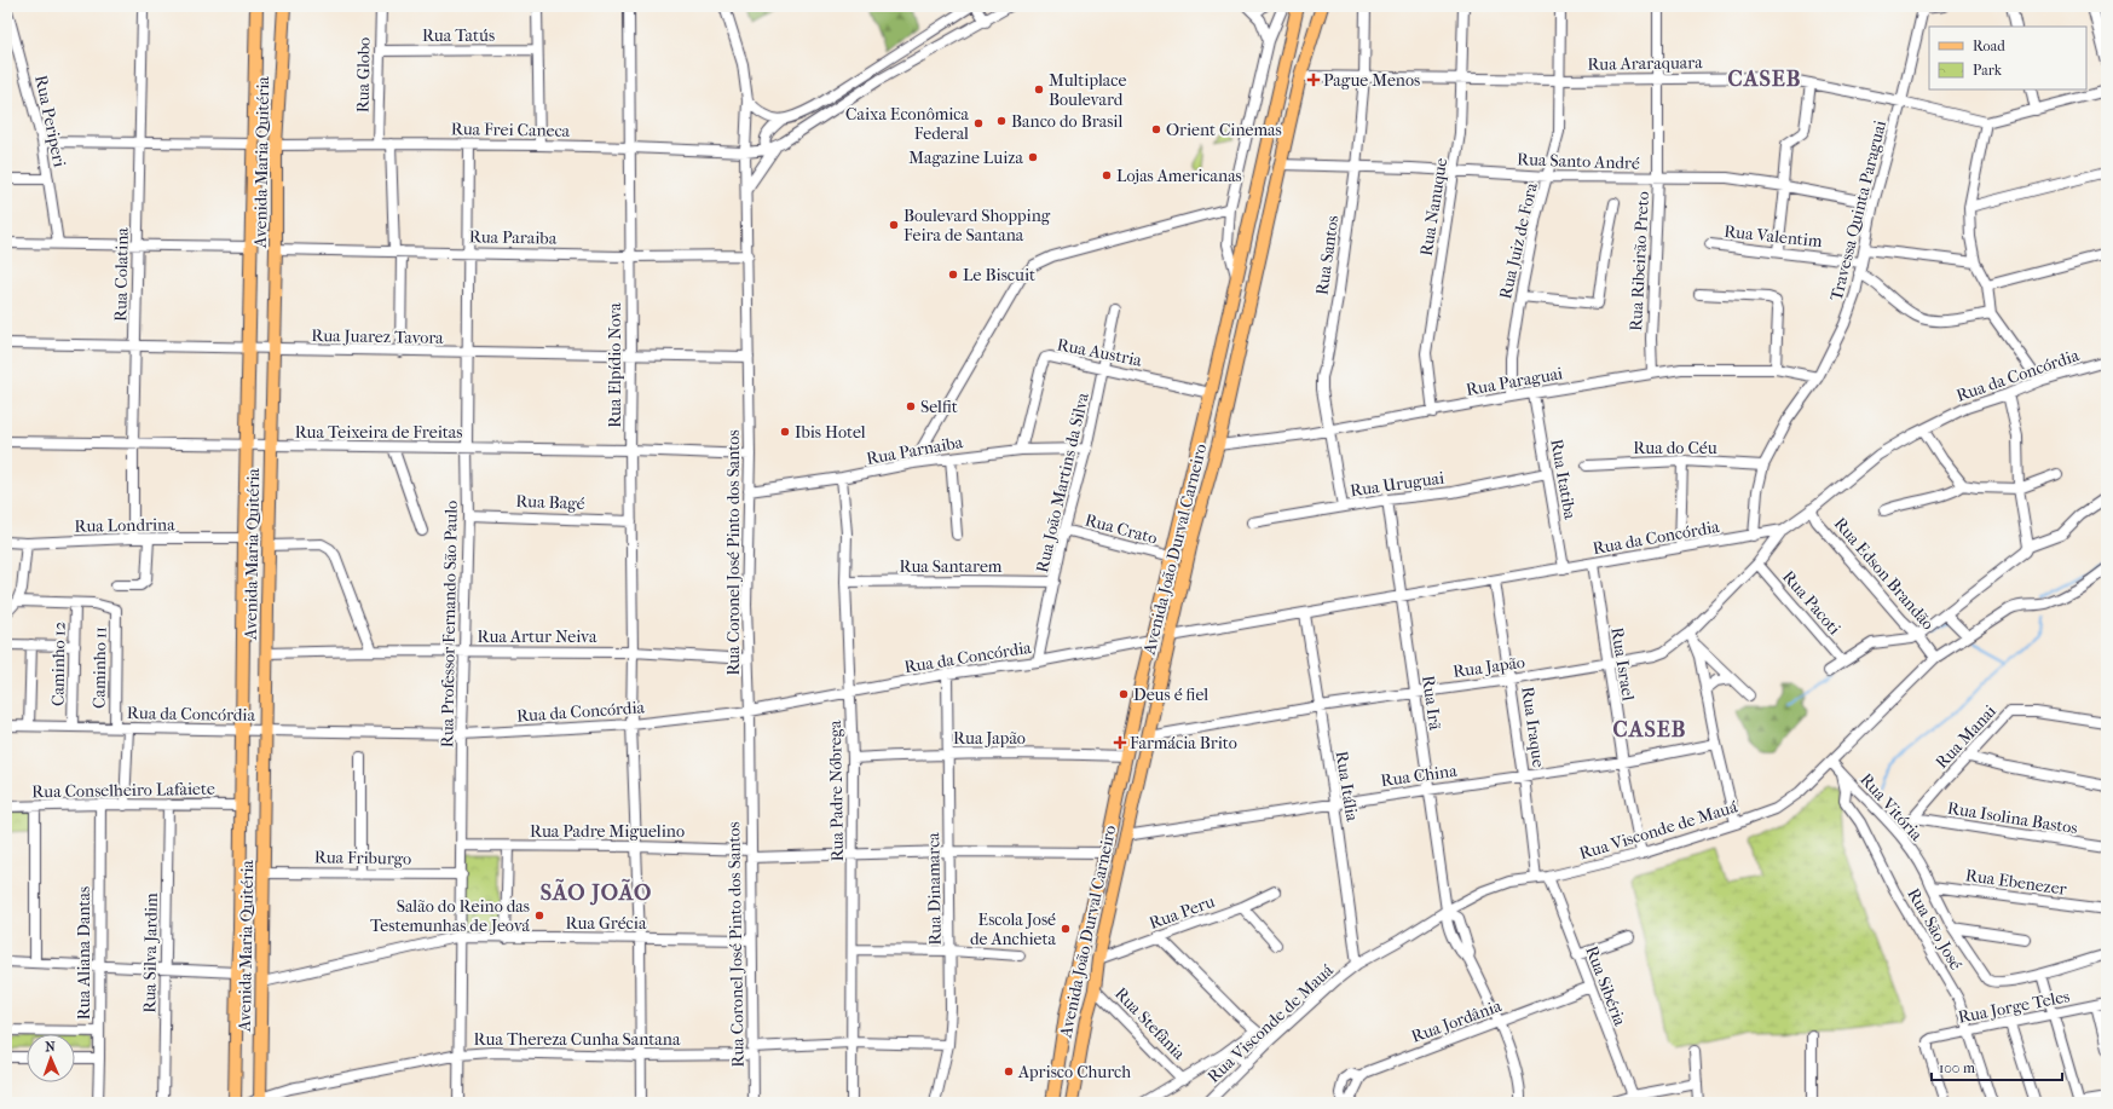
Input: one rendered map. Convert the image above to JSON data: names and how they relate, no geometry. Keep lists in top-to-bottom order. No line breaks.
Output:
{"streets":{"main road":["Avenida Maria Quitéria","Avenida João Durval Carneiro"],"street":["Rua Tatús","Rua Araraquara","Rua Globo","Rua Periperi","Rua Frei Caneca","Rua Santo André","Rua Nanuque","Travessa Quinta Paraguai","Rua Valentim","Rua Paraiba","Rua Juiz de Fora","Rua Santos","Rua Ribeirão Preto","Rua Colatina","Rua Juarez Tavora","Rua Austria","Rua Elpídio Nova","Rua da Concórdia","Rua Paraguai","Rua Teixeira de Freitas","Rua do Céu","Rua Parnaiba","Rua Itatiba","Rua João Martins da Silva","Rua Uruguai","Rua Bagé","Rua Londrina","Rua Crato","Rua Coronel José Pinto dos Santos","Rua Santarem","Rua Edson Brandão","Rua Pacoti","Rua Professor Fernando São Paulo","Rua Artur Neiva","Caminho 12","Rua Israel","Rua Japão","Caminho 11","Rua Irã","Rua Iraque","Rua Manai","Rua China","Rua Itália","Rua Conselheiro Lafaiete","Rua Padre Nóbrega","Rua Vitória","Rua Isolina Bastos","Rua Visconde de Mauá","Rua Padre Miguelino","Rua Friburgo","Rua Ebenezer","Rua Dinamarca","Rua Peru","Rua Grécia","Rua São José","Rua Aliana Dantas","Rua Silva Jardim","Rua Sibéria","Rua Jorge Teles","Rua Jordânia","Rua Stefânia","Rua Thereza Cunha Santana"]},"crossings":[["Rua Tatús","Rua Globo"],["Rua Araraquara","Rua Nanuque"],["Rua Araraquara","Travessa Quinta Paraguai"],["Rua Araraquara","Rua Juiz de Fora"],["Rua Araraquara","Rua Santos"],["Rua Araraquara","Rua Ribeirão Preto"],["Rua Araraquara","Avenida João Durval Carneiro"],["Rua Globo","Rua Frei Caneca"],["Rua Frei Caneca","Avenida Maria Quitéria"],["Rua Frei Caneca","Rua Elpídio Nova"],["Rua Frei Caneca","Rua Coronel José Pinto dos Santos"],["Rua Frei Caneca","Rua Professor Fernando São Paulo"],["Rua Santo André","Rua Nanuque"],["Rua Santo André","Travessa Quinta Paraguai"],["Rua Santo André","Rua Juiz de Fora"],["Rua Santo André","Rua Santos"],["Rua Santo André","Rua Ribeirão Preto"],["Rua Santo André","Avenida João Durval Carneiro"],["Avenida Maria Quitéria","Rua Paraiba"],["Avenida Maria Quitéria","Rua Juarez Tavora"],["Avenida Maria Quitéria","Rua da Concórdia"],["Avenida Maria Quitéria","Rua Teixeira de Freitas"],["Avenida Maria Quitéria","Rua Londrina"],["Avenida Maria Quitéria","Rua Artur Neiva"],["Avenida Maria Quitéria","Rua Conselheiro Lafaiete"],["Avenida Maria Quitéria","Rua Friburgo"],["Avenida Maria Quitéria","Rua Grécia"],["Avenida Maria Quitéria","Rua Thereza Cunha Santana"],["Rua Nanuque","Rua Paraguai"],["Travessa Quinta Paraguai","Rua Valentim"],["Travessa Quinta Paraguai","Rua da Concórdia"],["Travessa Quinta Paraguai","Rua Paraguai"],["Travessa Quinta Paraguai","Rua do Céu"],["Rua Paraiba","Rua Elpídio Nova"],["Rua Paraiba","Rua Coronel José Pinto dos Santos"],["Rua Paraiba","Rua Professor Fernando São Paulo"],["Rua Juiz de Fora","Rua Paraguai"],["Rua Santos","Rua Paraguai"],["Rua Santos","Rua Uruguai"],["Rua Ribeirão Preto","Rua Paraguai"],["Rua Colatina","Rua Juarez Tavora"],["Rua Colatina","Rua Teixeira de Freitas"],["Rua Colatina","Rua Londrina"],["Rua Juarez Tavora","Rua Elpídio Nova"],["Rua Juarez Tavora","Rua Coronel José Pinto dos Santos"],["Rua Juarez Tavora","Rua Professor Fernando São Paulo"],["Rua Austria","Rua Parnaiba"],["Rua Austria","Rua João Martins da Silva"],["Rua Austria","Avenida João Durval Carneiro"],["Rua Elpídio Nova","Rua da Concórdia"],["Rua Elpídio Nova","Rua Teixeira de Freitas"],["Rua Elpídio Nova","Rua Bagé"],["Rua Elpídio Nova","Rua Artur Neiva"],["Rua Elpídio Nova","Rua Padre Miguelino"],["Rua Elpídio Nova","Rua Grécia"],["Rua Elpídio Nova","Rua Thereza Cunha Santana"],["Rua da Concórdia","Rua Itatiba"],["Rua da Concórdia","Rua João Martins da Silva"],["Rua da Concórdia","Avenida João Durval Carneiro"],["Rua da Concórdia","Rua Coronel José Pinto dos Santos"],["Rua da Concórdia","Rua Edson Brandão"],["Rua da Concórdia","Rua Professor Fernando São Paulo"],["Rua da Concórdia","Caminho 12"],["Rua da Concórdia","Rua Israel"],["Rua da Concórdia","Rua Japão"],["Rua da Concórdia","Caminho 11"],["Rua da Concórdia","Rua Irã"],["Rua da Concórdia","Rua Iraque"],["Rua da Concórdia","Rua Itália"],["Rua da Concórdia","Rua Padre Nóbrega"],["Rua da Concórdia","Rua Dinamarca"],["Rua Paraguai","Rua Itatiba"],["Rua Paraguai","Avenida João Durval Carneiro"],["Rua Teixeira de Freitas","Rua Coronel José Pinto dos Santos"],["Rua Teixeira de Freitas","Rua Professor Fernando São Paulo"],["Rua Parnaiba","Rua João Martins da Silva"],["Rua Parnaiba","Rua Coronel José Pinto dos Santos"],["Rua Parnaiba","Rua Padre Nóbrega"],["Rua Itatiba","Rua Uruguai"],["Rua João Martins da Silva","Rua Crato"],["Rua João Martins da Silva","Rua Santarem"],["Rua Uruguai","Rua Irã"],["Rua Bagé","Rua Professor Fernando São Paulo"],["Rua Crato","Avenida João Durval Carneiro"],["Avenida João Durval Carneiro","Rua Japão"],["Avenida João Durval Carneiro","Rua China"],["Avenida João Durval Carneiro","Rua Padre Miguelino"],["Avenida João Durval Carneiro","Rua Peru"],["Avenida João Durval Carneiro","Rua Stefânia"],["Rua Coronel José Pinto dos Santos","Rua Artur Neiva"],["Rua Coronel José Pinto dos Santos","Rua Padre Miguelino"],["Rua Coronel José Pinto dos Santos","Rua Grécia"],["Rua Coronel José Pinto dos Santos","Rua Thereza Cunha Santana"],["Rua Santarem","Rua Padre Nóbrega"],["Rua Edson Brandão","Rua Visconde de Mauá"],["Rua Pacoti","Rua Japão"],["Rua Professor Fernando São Paulo","Rua Artur Neiva"],["Rua Professor Fernando São Paulo","Rua Padre Miguelino"],["Rua Professor Fernando São Paulo","Rua Friburgo"],["Rua Professor Fernando São Paulo","Rua Grécia"],["Rua Professor Fernando São Paulo","Rua Thereza Cunha Santana"],["Caminho 12","Caminho 11"],["Rua Israel","Rua Japão"],["Rua Israel","Rua China"],["Rua Israel","Rua Visconde de Mauá"],["Rua Japão","Rua Irã"],["Rua Japão","Rua Iraque"],["Rua Japão","Rua Itália"],["Rua Japão","Rua Padre Nóbrega"],["Rua Japão","Rua Dinamarca"],["Rua Irã","Rua China"],["Rua Irã","Rua Visconde de Mauá"],["Rua Irã","Rua Jordânia"],["Rua Iraque","Rua China"],["Rua Iraque","Rua Visconde de Mauá"],["Rua Manai","Rua Vitória"],["Rua Manai","Rua Isolina Bastos"],["Rua China","Rua Itália"],["Rua Itália","Rua Visconde de Mauá"],["Rua Conselheiro Lafaiete","Rua Aliana Dantas"],["Rua Conselheiro Lafaiete","Rua Silva Jardim"],["Rua Padre Nóbrega","Rua Padre Miguelino"],["Rua Padre Nóbrega","Rua Thereza Cunha Santana"],["Rua Vitória","Rua Visconde de Mauá"],["Rua Vitória","Rua Ebenezer"],["Rua Vitória","Rua São José"],["Rua Visconde de Mauá","Rua Sibéria"],["Rua Padre Miguelino","Rua Dinamarca"],["Rua Dinamarca","Rua Thereza Cunha Santana"],["Rua São José","Rua Jorge Teles"],["Rua Sibéria","Rua Jordânia"]],"districts":["CASEB","CASEB","SÃO JOÃO"],"places":{"health":["Pague Menos","Farmácia Brito"],"other":["Multiplace Boulevard","Banco do Brasil","Caixa Econômica Federal","Orient Cinemas","Magazine Luiza","Lojas Americanas","Boulevard Shopping Feira de Santana","Le Biscuit","Selfit","Ibis Hotel","Deus é fiel","Salão do Reino das Testemunhas de Jeová","Escola José de Anchieta","Aprisco Church"]},"legend":["Road","Park"],"scale_bar":"100 m","north":"top"}
